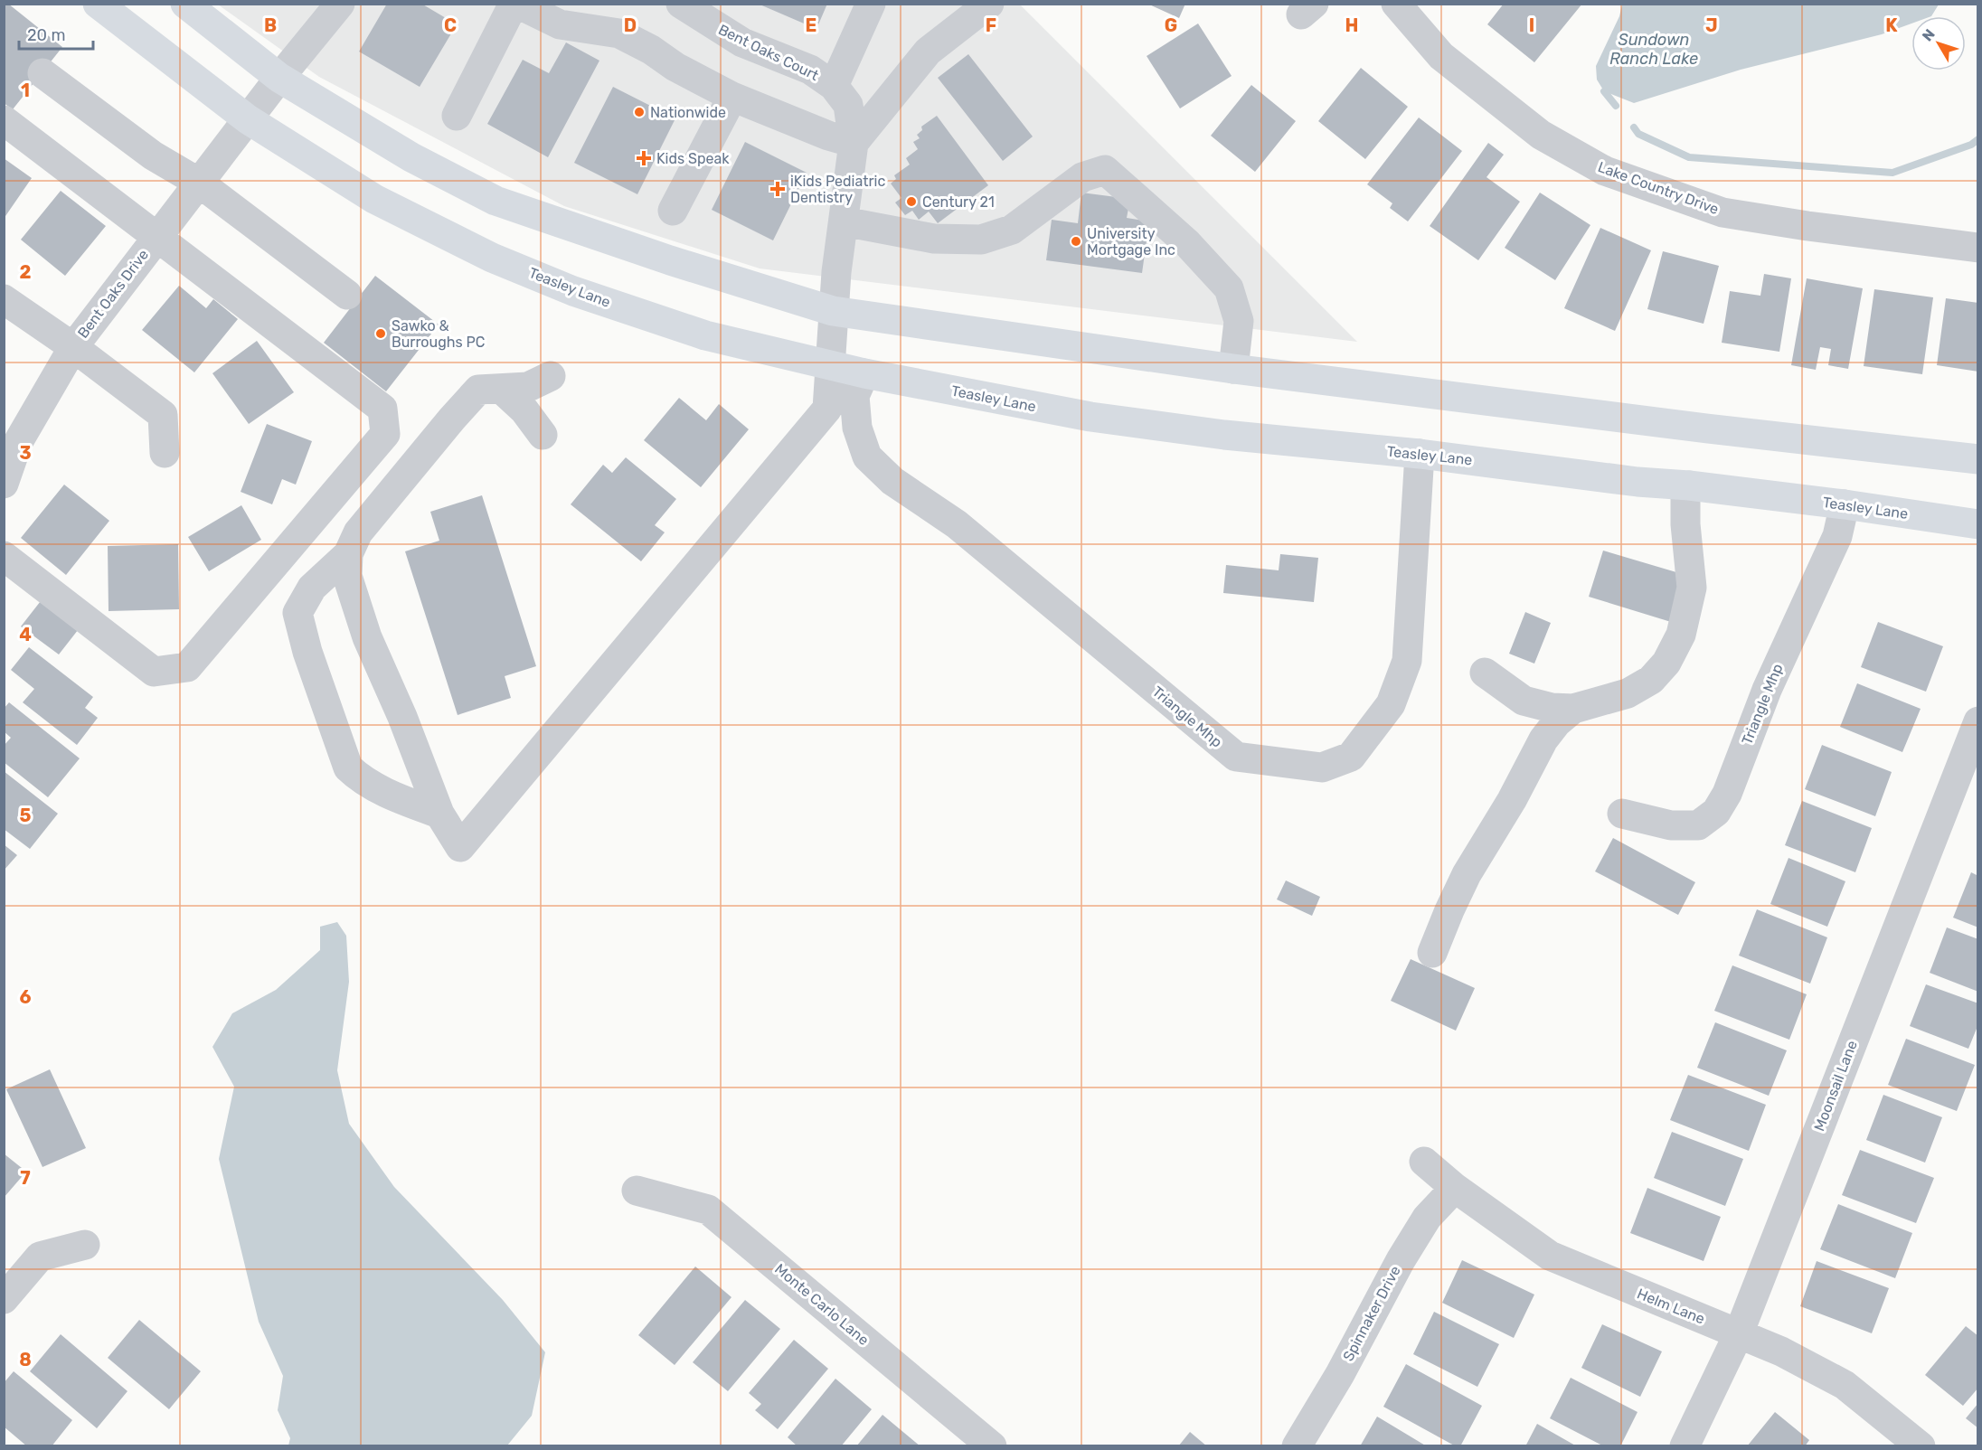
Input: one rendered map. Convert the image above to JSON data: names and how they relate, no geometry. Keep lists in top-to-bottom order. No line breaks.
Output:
{"streets":{"main road":["Teasley Lane"],"street":["Bent Oaks Court","Lake Country Drive","Bent Oaks Drive","Triangle Mhp","Moonsail Lane","Monte Carlo Lane","Helm Lane","Spinnaker Drive"]},"crossings":[["Bent Oaks Court","Teasley Lane"],["Teasley Lane","Bent Oaks Drive"],["Teasley Lane","Triangle Mhp"],["Moonsail Lane","Helm Lane"],["Helm Lane","Spinnaker Drive"]],"water":["Sundown Ranch Lake"],"places":{"other":["Nationwide","Century 21","University Mortgage Inc","Sawko & Burroughs PC"],"health":["Kids Speak","iKids Pediatric Dentistry"]},"scale_bar":"20 m","north":"top left","grid":{"columns":["B","C","D","E","F","G","H","I","J","K"],"rows":["1","2","3","4","5","6","7","8"]}}
